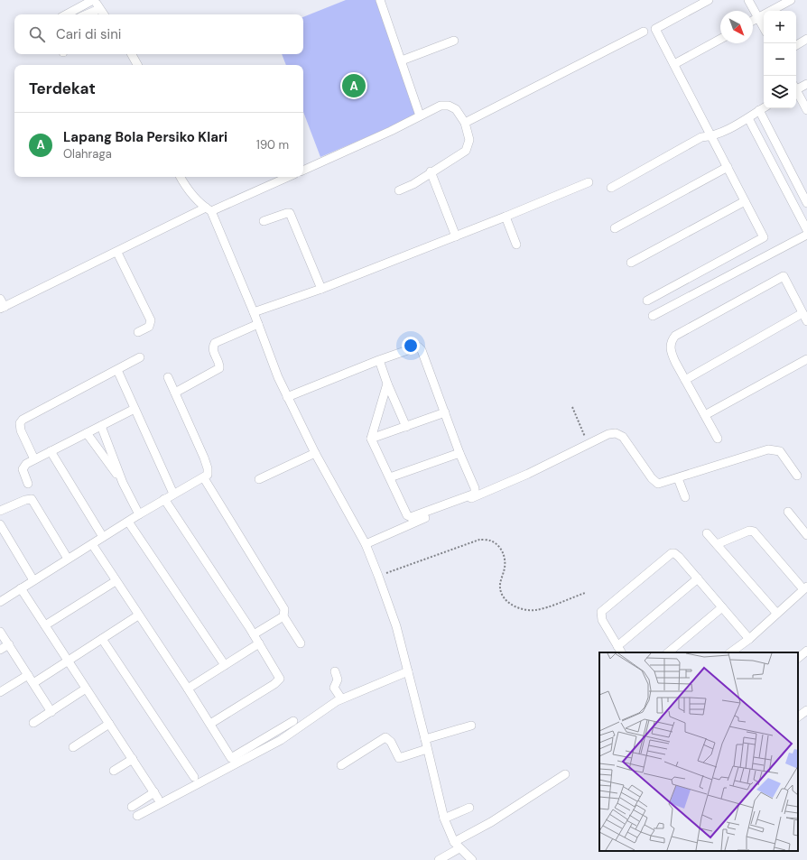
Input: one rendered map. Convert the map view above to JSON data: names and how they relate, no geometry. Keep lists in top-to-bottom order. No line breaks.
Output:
{"north":"bottom right","page":{"map_buttons":["+","−"],"search":"Cari di sini","heading":"Terdekat","pins":"A","list":[{"mark":"A","name":"Lapang Bola Persiko Klari","note":"Olahraga","value":"190 m"}]}}
